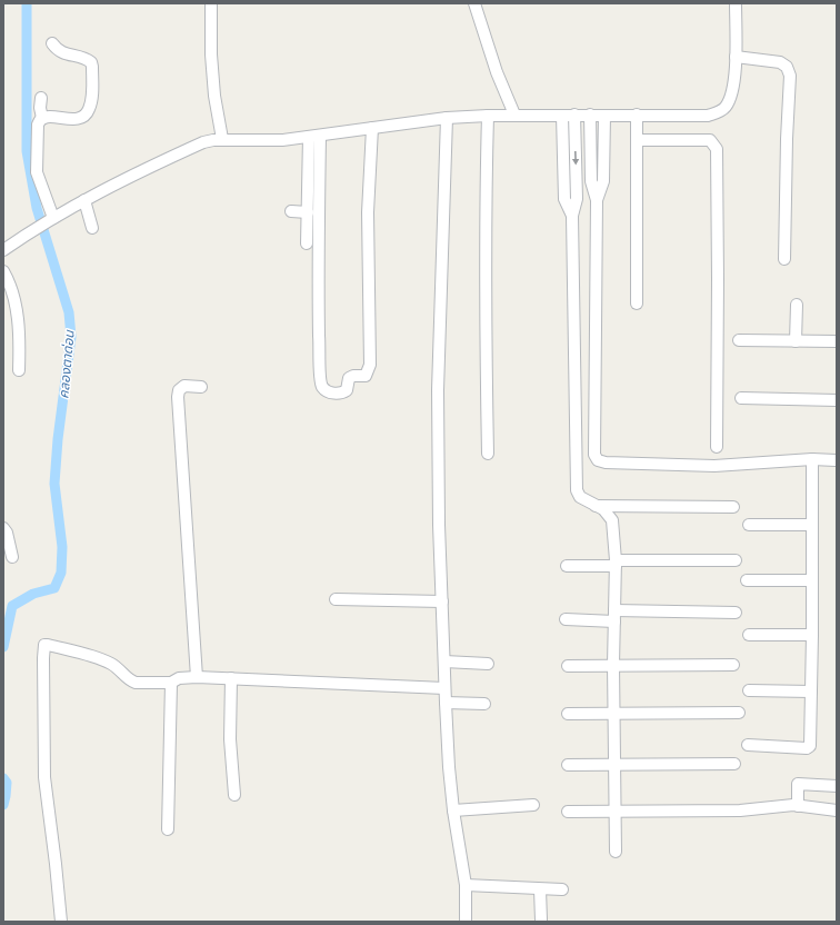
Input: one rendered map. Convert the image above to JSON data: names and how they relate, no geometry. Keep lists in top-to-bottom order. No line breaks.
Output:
{"water":["คลองตาด่อน"]}
